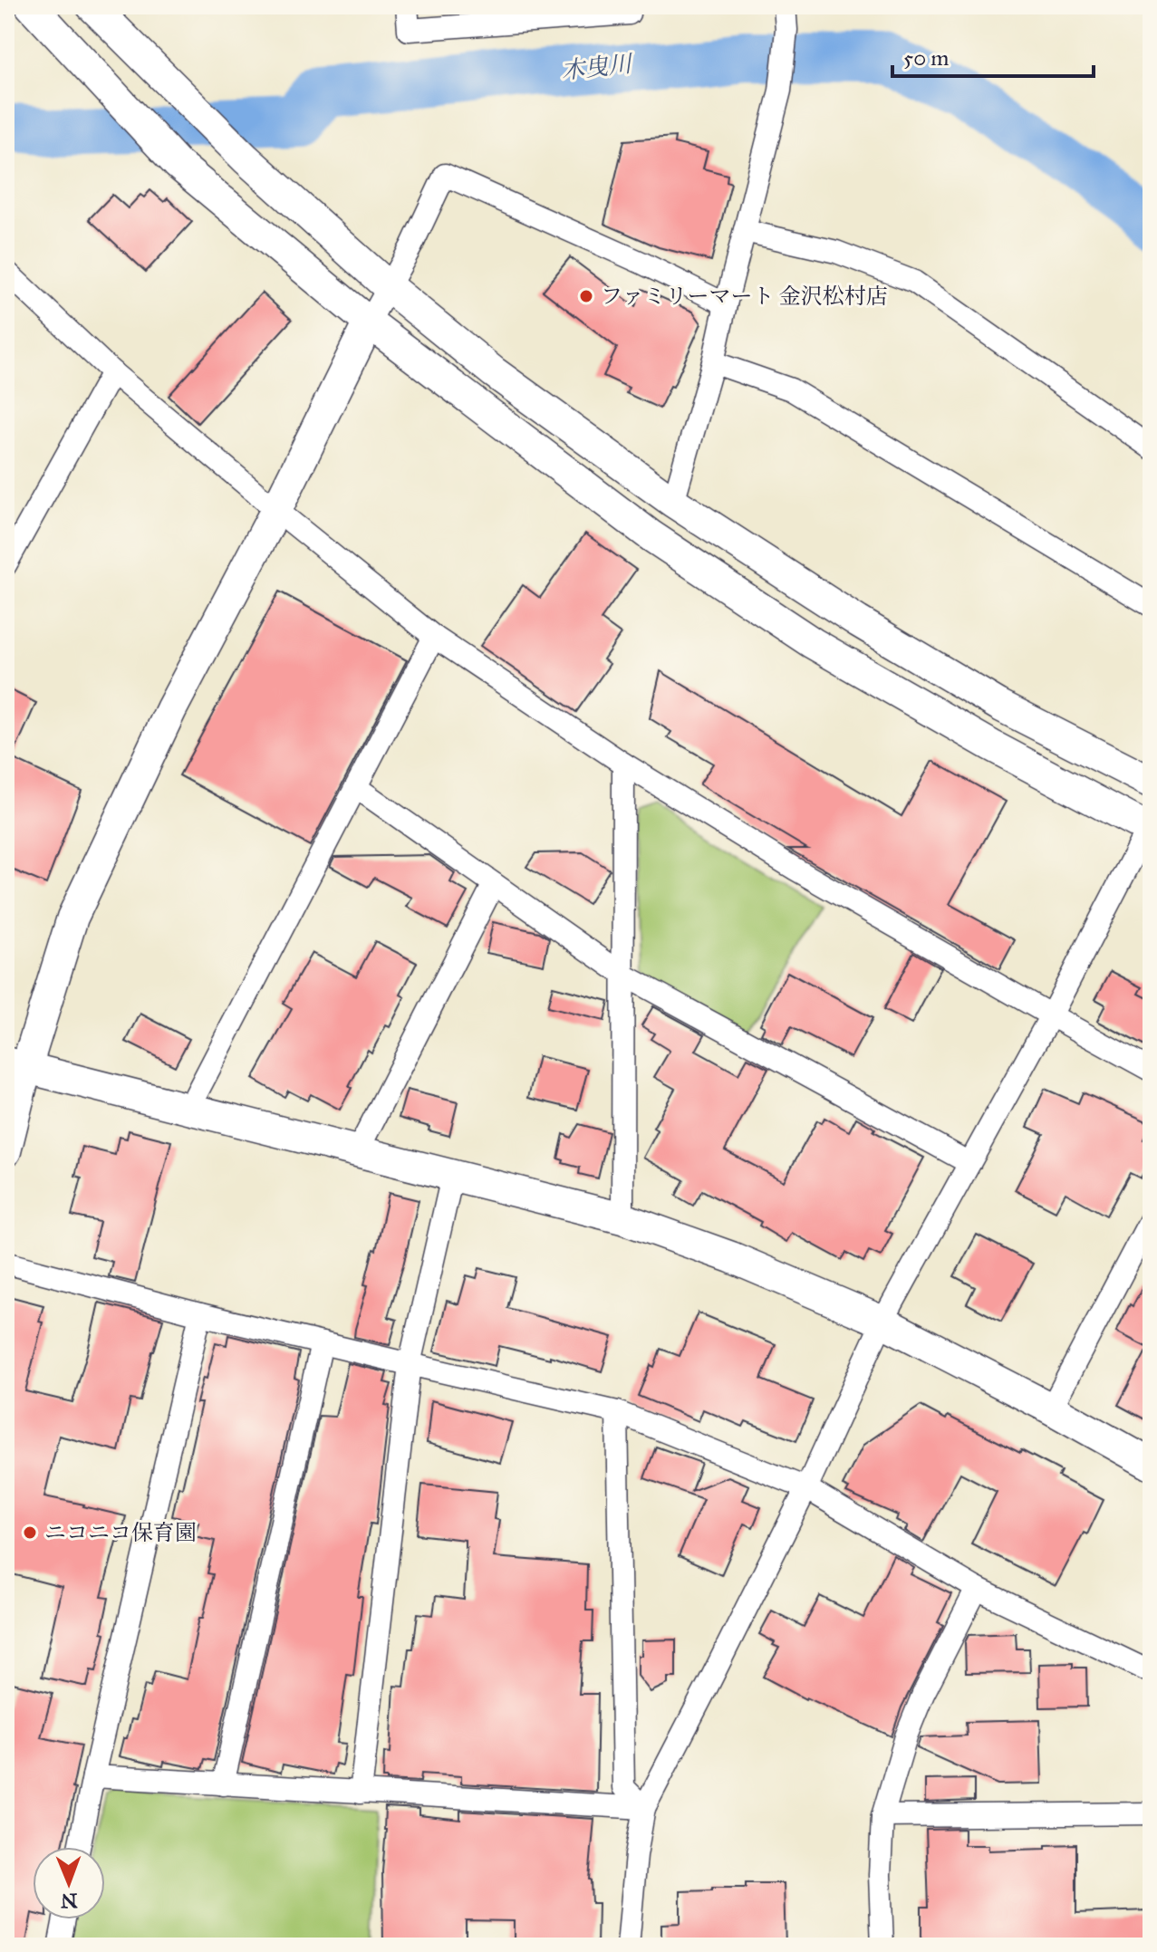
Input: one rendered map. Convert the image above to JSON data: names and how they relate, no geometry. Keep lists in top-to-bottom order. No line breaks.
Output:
{"water":["木曳川"],"places":["ファミリーマート 金沢松村店","ニコニコ保育園"],"scale_bar":"50 m","north":"bottom"}
